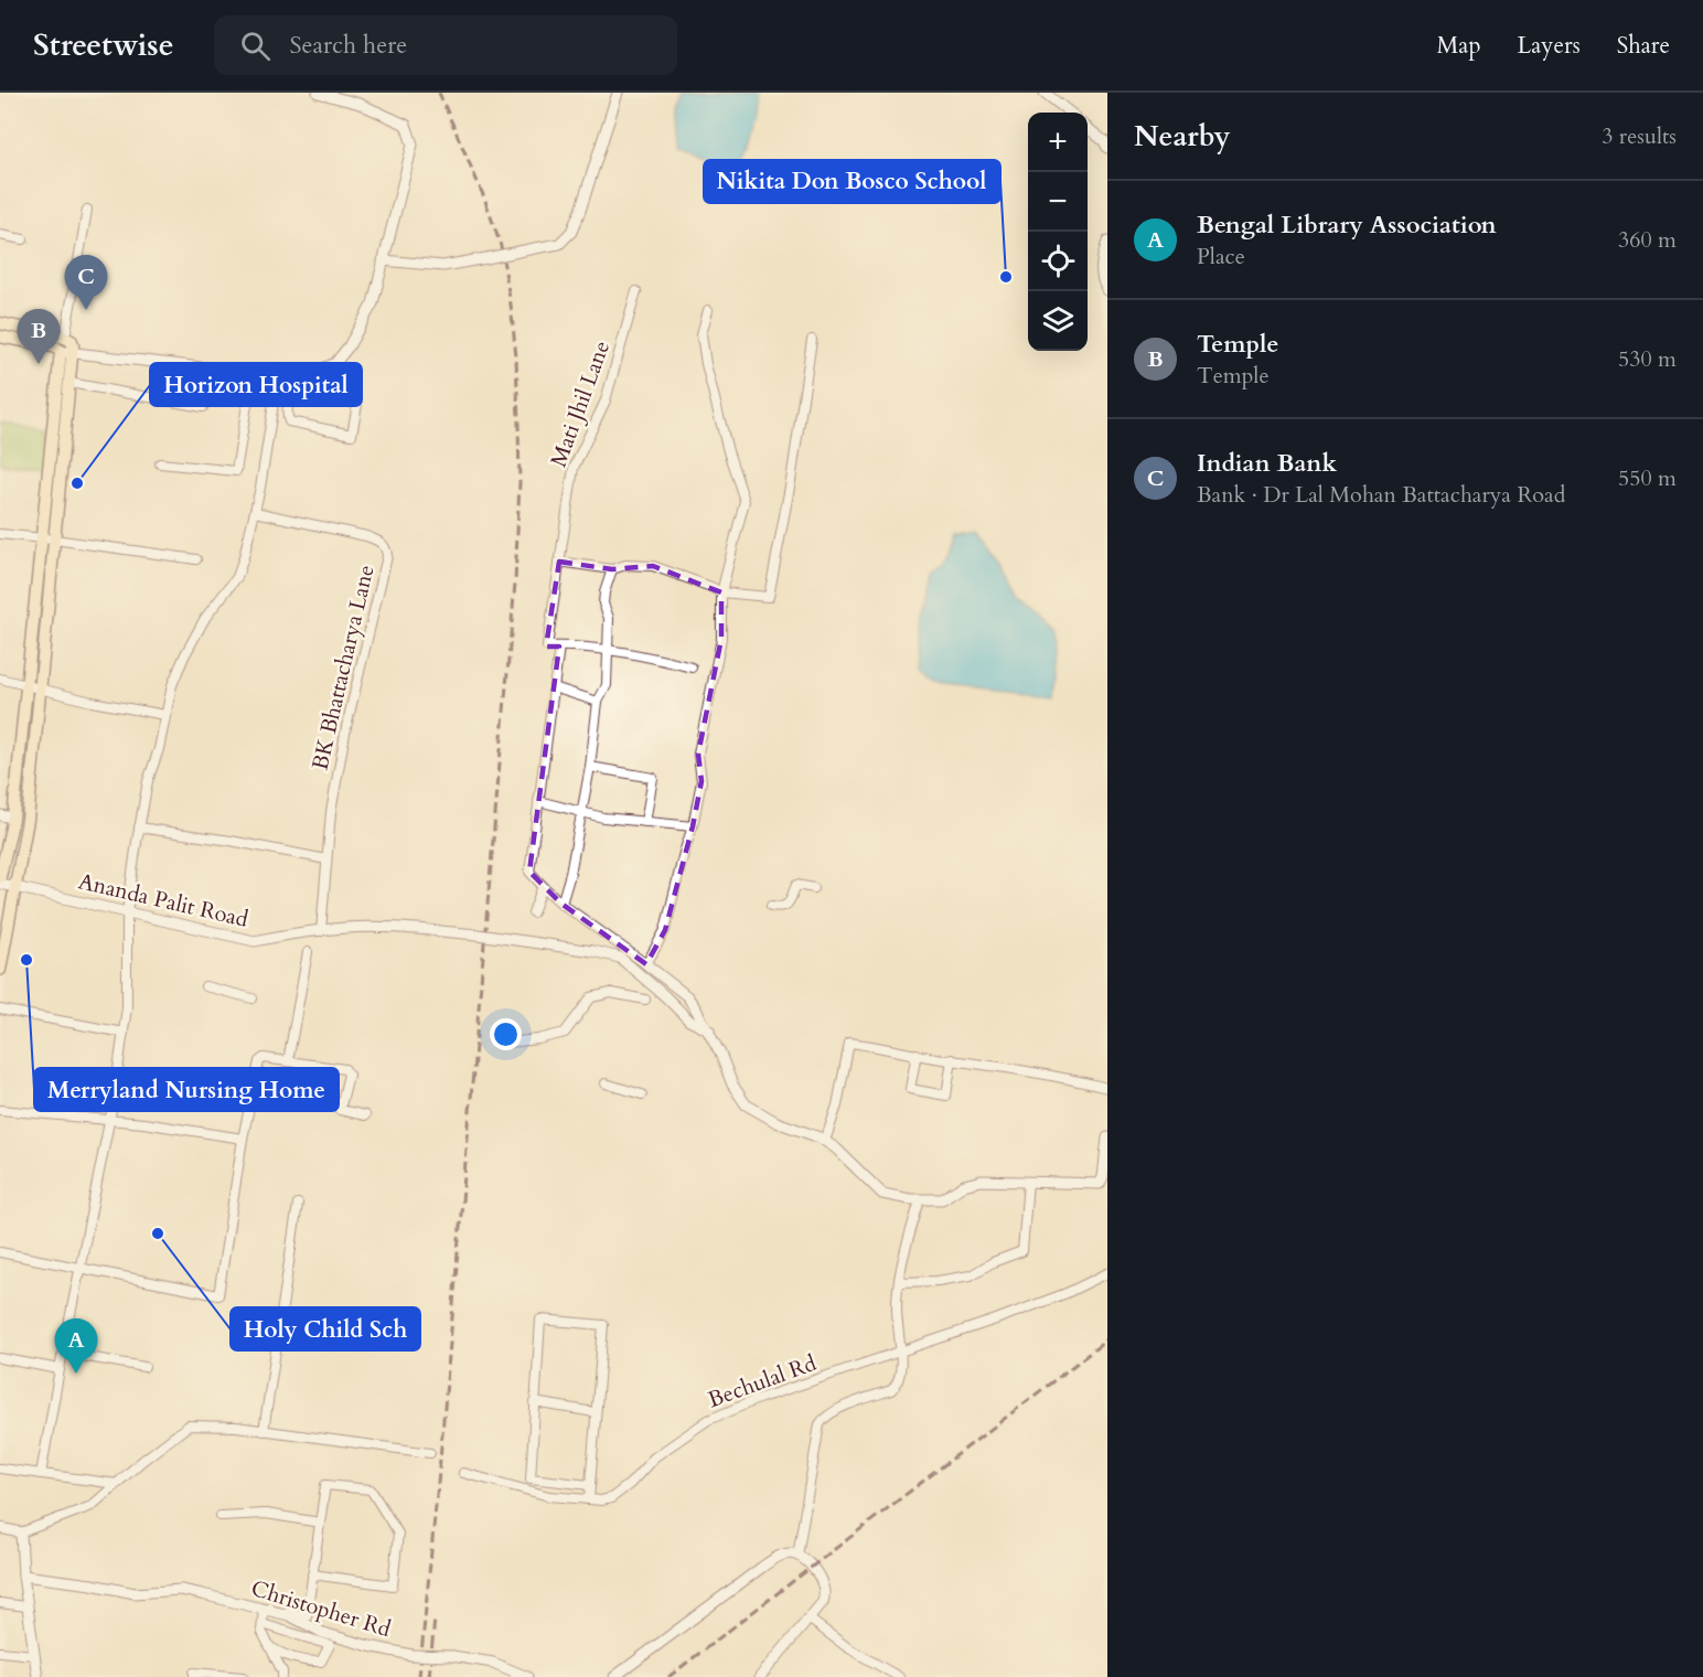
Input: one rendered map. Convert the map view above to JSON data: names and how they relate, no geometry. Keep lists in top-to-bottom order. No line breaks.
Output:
{"streets":{"street":["Mati Jhil Lane","BK Bhattacharya Lane","Ananda Palit Road","Bechulal Rd","Christopher Rd"]},"crossings":[["BK Bhattacharya Lane","Ananda Palit Road"]],"places":["Nikita Don Bosco School","Horizon Hospital","Merryland Nursing Home","Holy Child Sch"],"page":{"header":"Streetwise","search":"Search here","nav":["Map","Layers","Share"],"heading":["Nearby","3 results"],"map_buttons":["+","−"],"list":[{"mark":"A","name":"Bengal Library Association","note":"Place","value":"360 m"},{"mark":"B","name":"Temple","note":"Temple","value":"530 m"},{"mark":"C","name":"Indian Bank","note":"Bank · Dr Lal Mohan Battacharya Road","value":"550 m"}],"pins":["C","B","A"]}}
